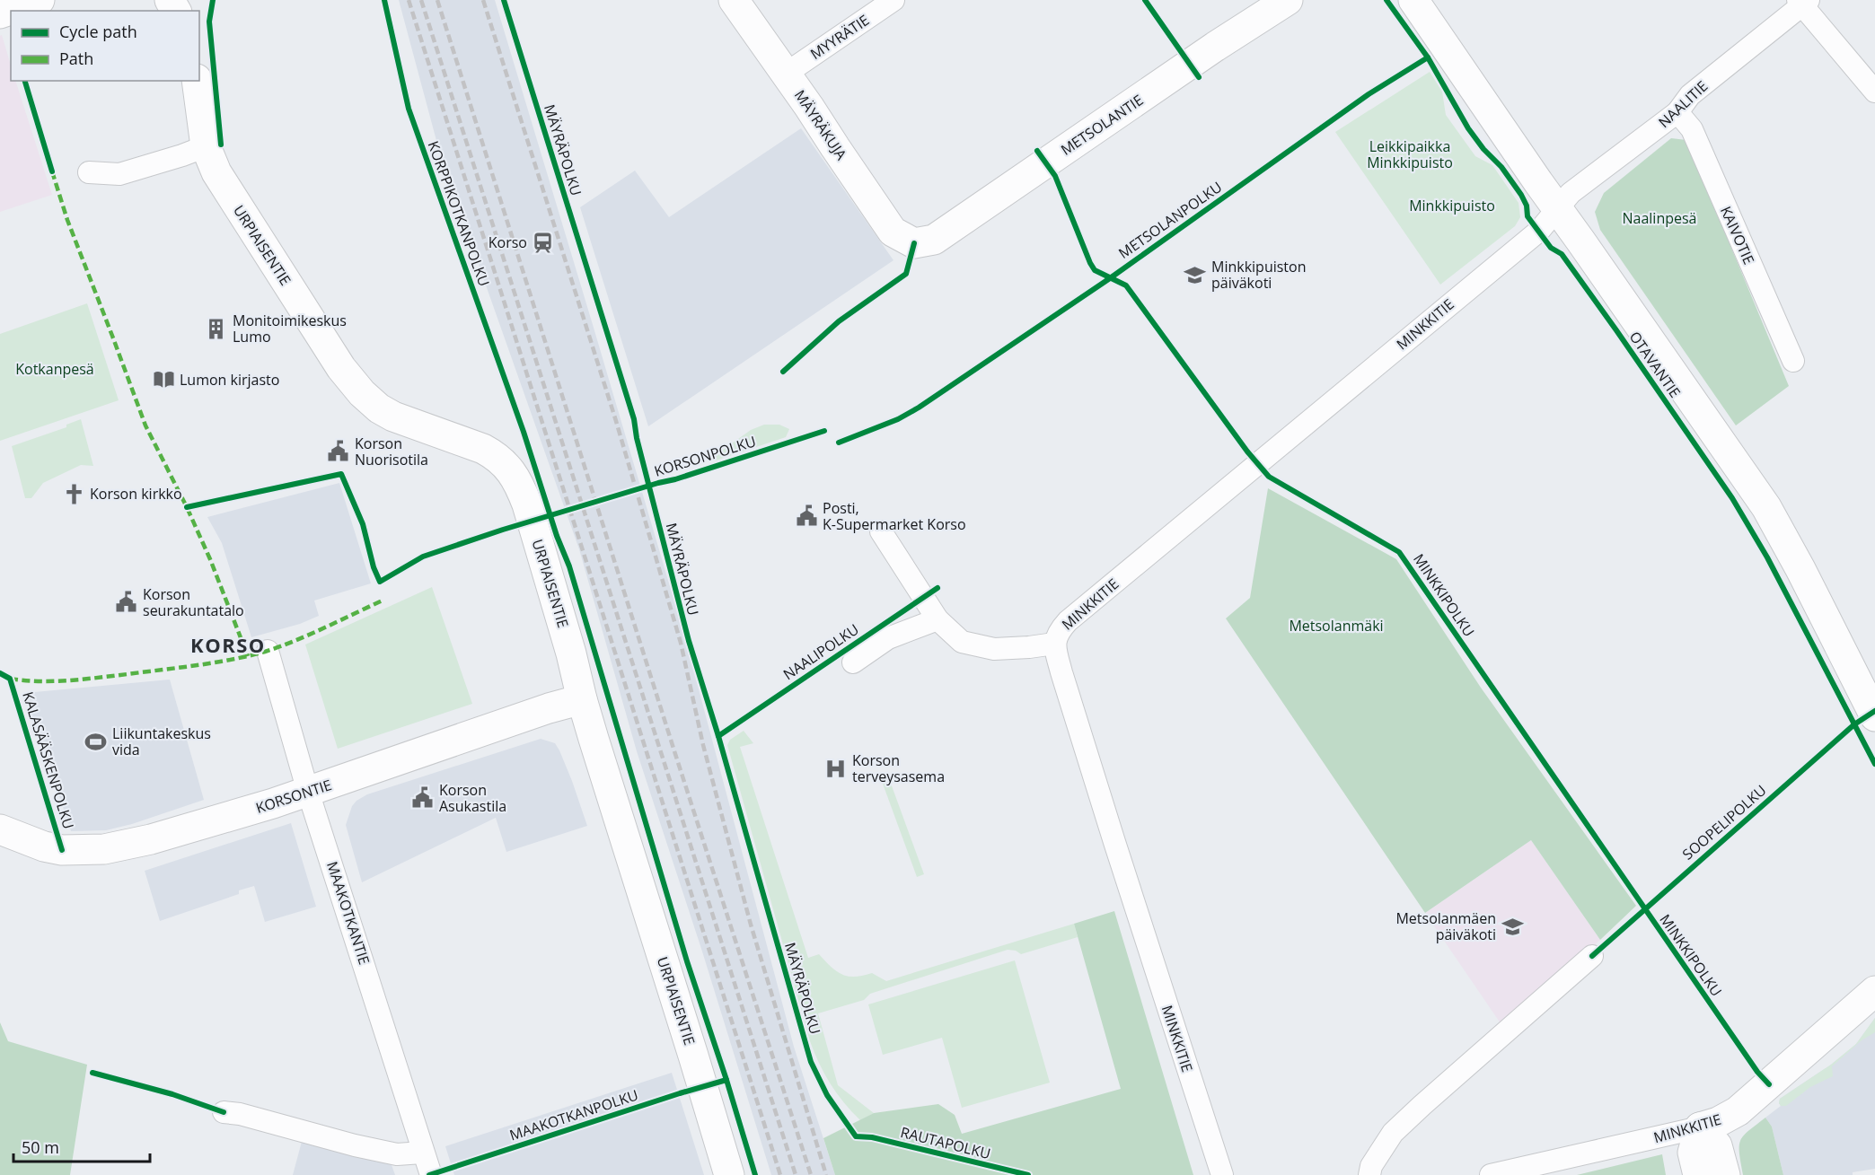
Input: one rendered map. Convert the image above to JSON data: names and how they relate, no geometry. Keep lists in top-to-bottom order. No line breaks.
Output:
{"streets":{"main road":["MÄYRÄKUJA","METSOLANTIE","URPIAISENTIE","MINKKITIE","OTAVANTIE","KORSONTIE"],"street":["MYYRÄTIE","NAALITIE","KAIVOTIE","NAALIPOLKU","MAAKOTKANTIE"],"cycle path":["MÄYRÄPOLKU","KORPPIKOTKANPOLKU","METSOLANPOLKU","KORSONPOLKU","MINKKIPOLKU","KALASÄÄSKENPOLKU","SOOPELIPOLKU","MAAKOTKANPOLKU"]},"crossings":[["MYYRÄTIE","MÄYRÄKUJA"],["NAALITIE","KAIVOTIE"],["NAALITIE","MINKKITIE"],["NAALITIE","OTAVANTIE"],["MÄYRÄKUJA","METSOLANTIE"],["URPIAISENTIE","KORSONTIE"],["MINKKITIE","OTAVANTIE"],["KORSONTIE","MAAKOTKANTIE"]],"districts":["KORSO"],"parks":["Leikkipaikka Minkkipuisto","Minkkipuisto","Naalinpesä","Kotkanpesä","Metsolanmäki"],"places":{"station":["Korso"],"school or university":["Minkkipuiston päiväkoti","Metsolanmäen päiväkoti"],"building":["Monitoimikeskus Lumo"],"library":["Lumon kirjasto"],"public building":["Korson Nuorisotila","Posti, K-Supermarket Korso","Korson seurakuntatalo","Korson Asukastila"],"church":["Korson kirkko"],"sports":["Liikuntakeskus vida"],"hospital":["Korson terveysasema"]},"legend":["Cycle path","Path"],"scale_bar":"50 m"}
